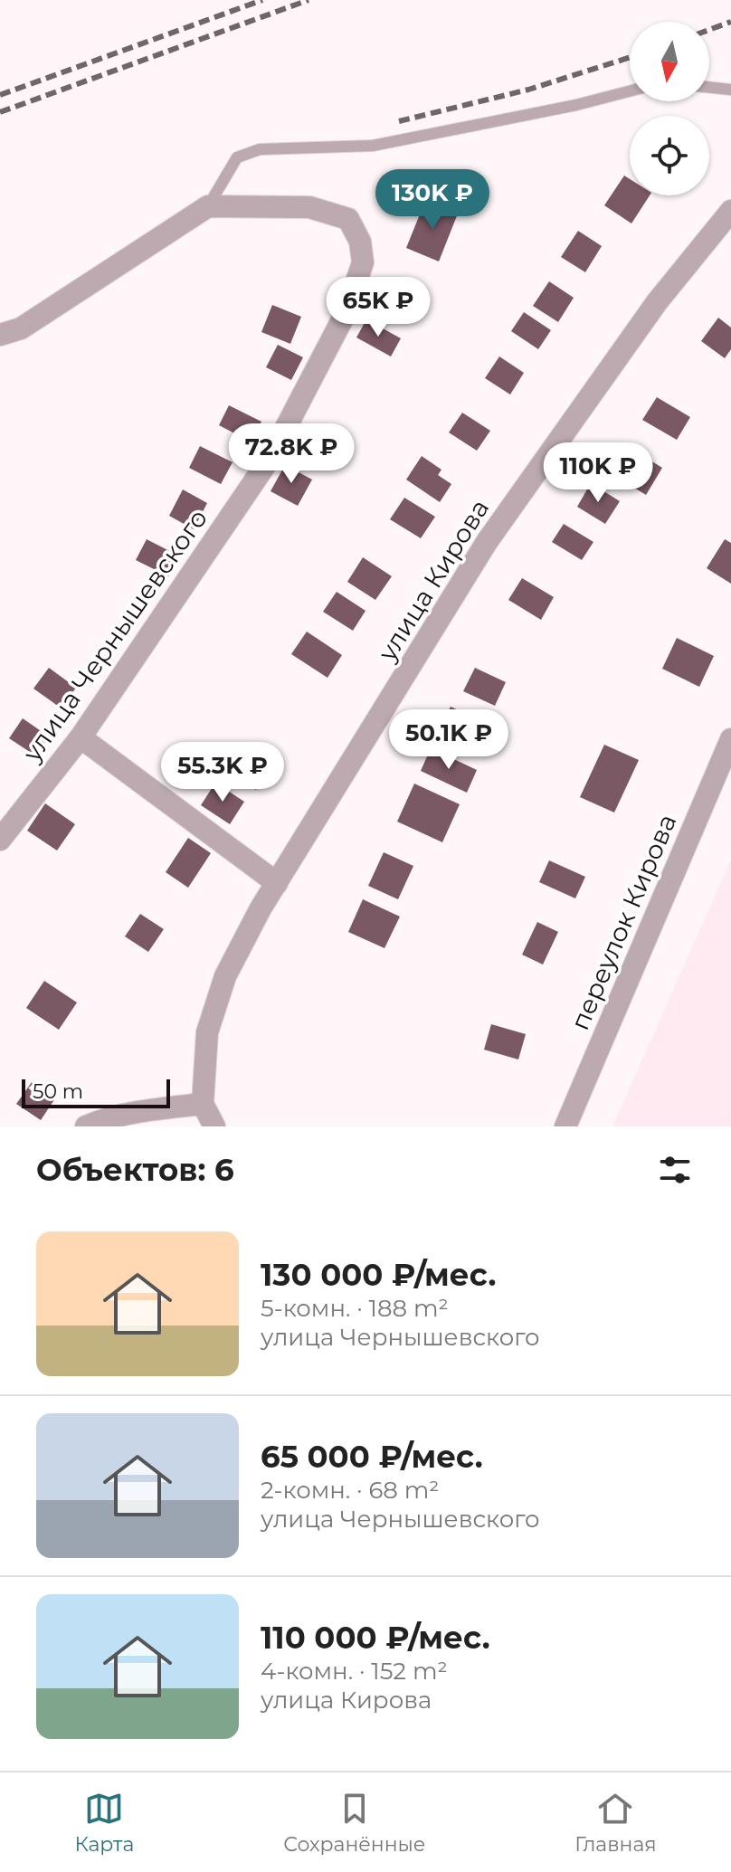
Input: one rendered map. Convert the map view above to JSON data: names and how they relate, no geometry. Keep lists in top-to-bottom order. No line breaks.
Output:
{"streets":{"street":["улица Кирова","улица Чернышевского","переулок Кирова"]},"scale_bar":"50 m","north":"bottom","page":{"price":["130K ₽","65K ₽","72.8K ₽","110K ₽","50.1K ₽","55.3K ₽"],"scale":"50 m","heading":"Объектов: 6","list":[{"name":"130 000 ₽/мес.","note":"5-комн. · 188 m² · улица Чернышевского"},{"name":"65 000 ₽/мес.","note":"2-комн. · 68 m² · улица Чернышевского"},{"name":"110 000 ₽/мес.","note":"4-комн. · 152 m² · улица Кирова"}],"tabs":["Карта","Сохранённые","Главная"]}}
